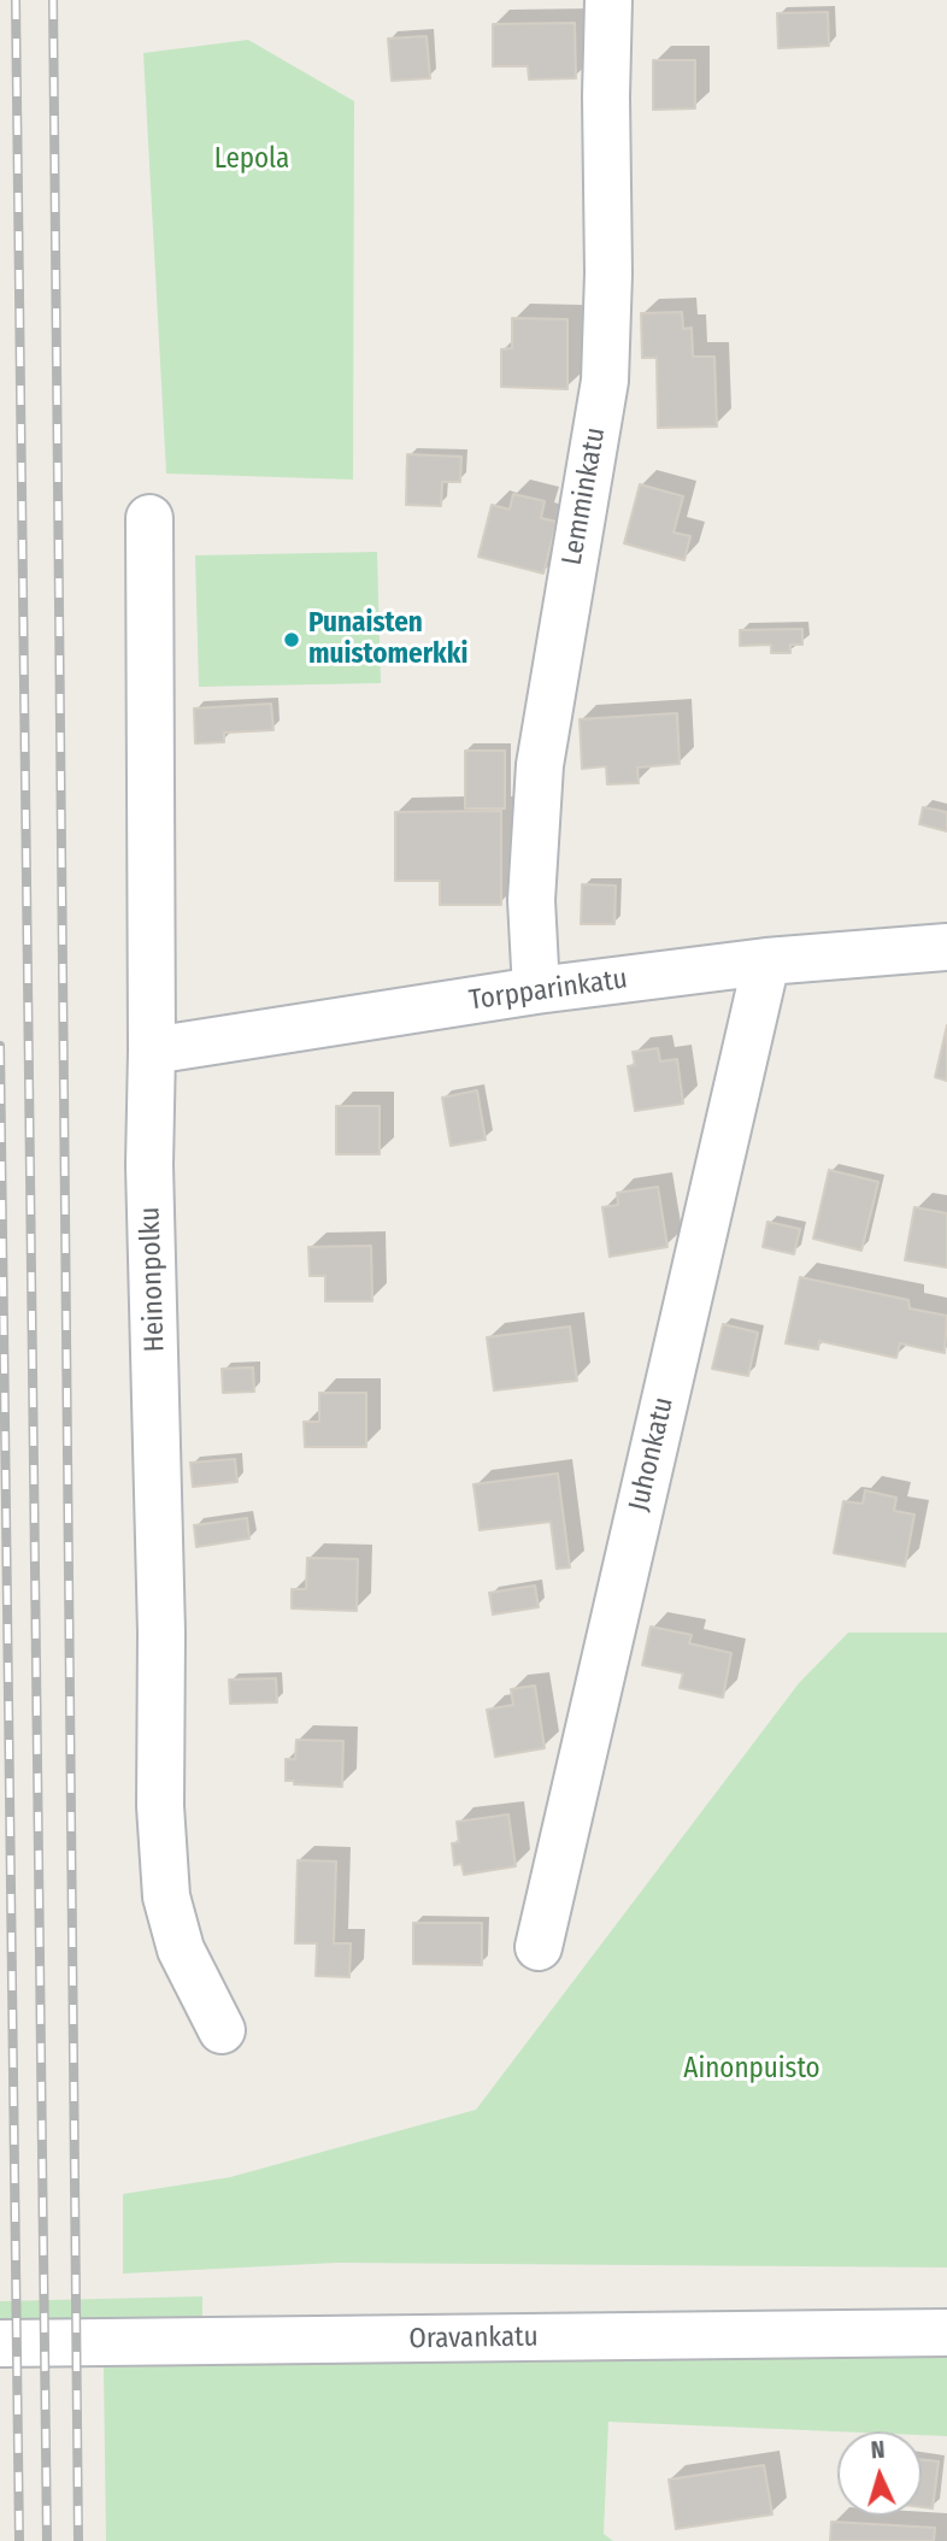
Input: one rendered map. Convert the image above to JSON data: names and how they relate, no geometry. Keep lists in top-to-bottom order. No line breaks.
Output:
{"streets":{"street":["Lemminkatu","Torpparinkatu","Heinonpolku","Juhonkatu","Oravankatu"]},"crossings":[["Lemminkatu","Torpparinkatu"],["Torpparinkatu","Heinonpolku"],["Torpparinkatu","Juhonkatu"]],"parks":["Lepola","Ainonpuisto"],"places":["Punaisten muistomerkki"],"north":"top"}
